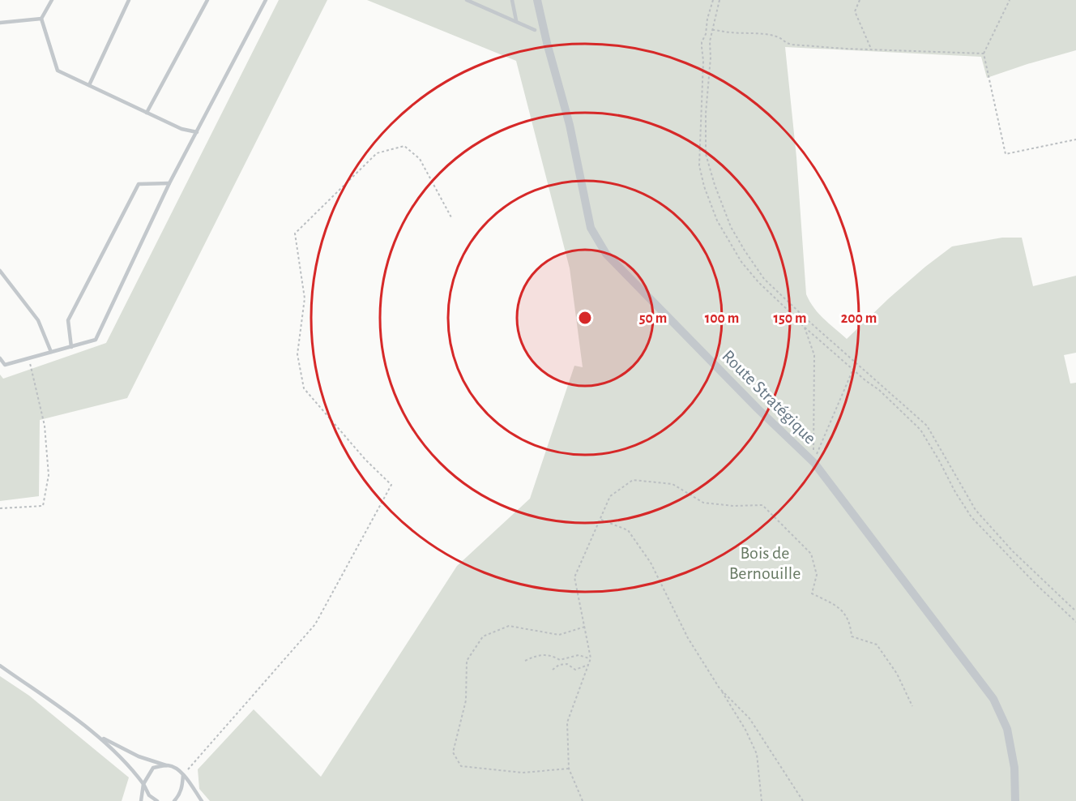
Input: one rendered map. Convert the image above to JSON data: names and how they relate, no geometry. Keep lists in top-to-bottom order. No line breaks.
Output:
{"streets":{"street":["Route Stratégique"]},"parks":["Bois de Bernouille"],"rings":["50 m","100 m","150 m","200 m"]}
